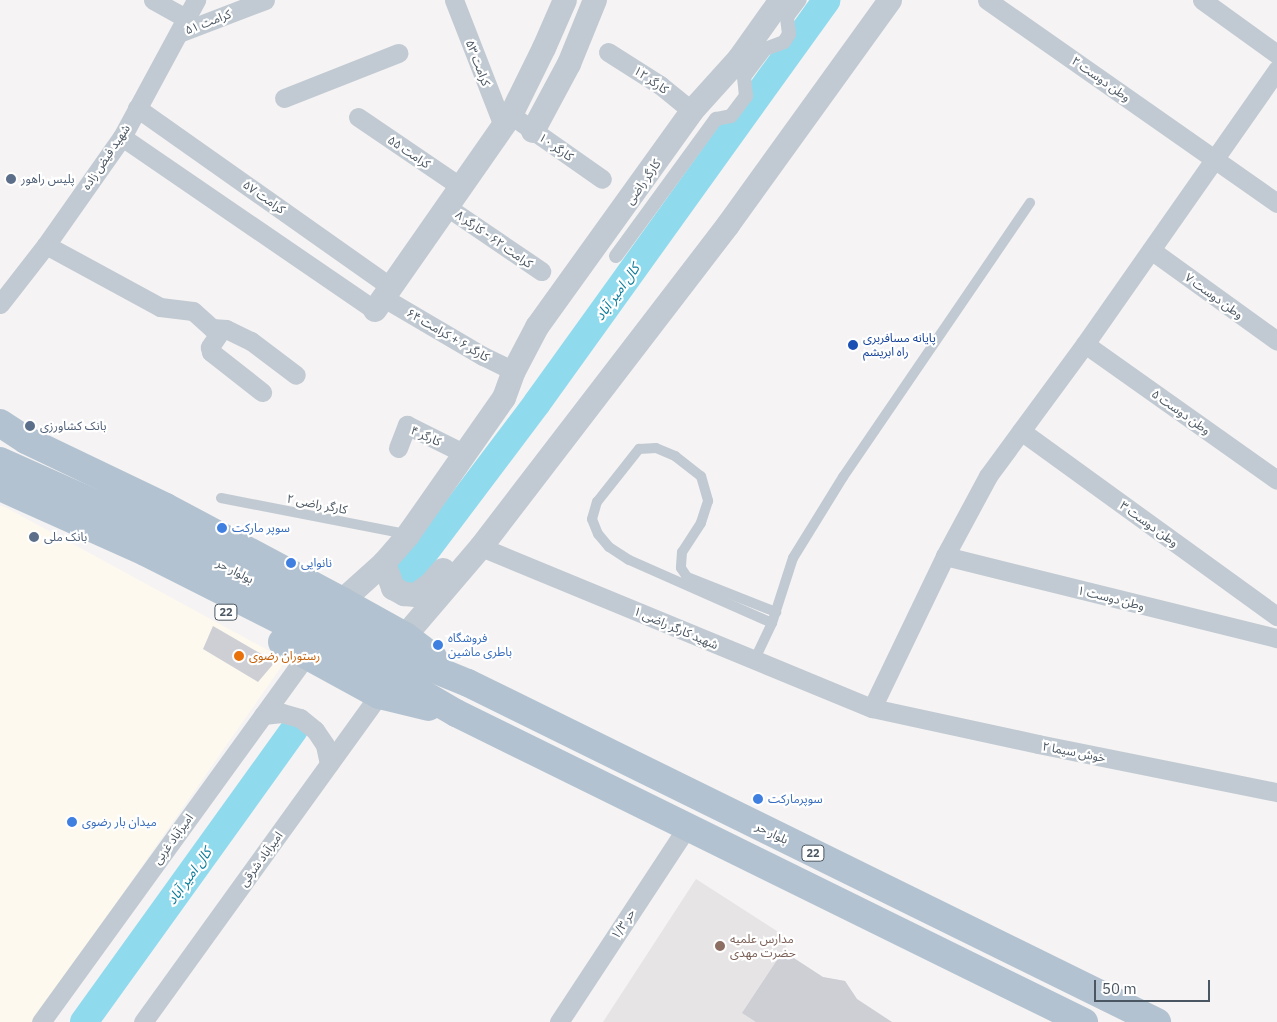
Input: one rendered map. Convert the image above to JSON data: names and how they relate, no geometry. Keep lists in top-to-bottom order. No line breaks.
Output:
{"streets":{"main road":["بولوار حر","22","بلوار حر"],"street":["کرامت ۵۱","کرامت ۵۳","وطن دوست ۲","کارگر ۱۲","کارگر ۱۰","کرامت ۵۵","شهید فیض زاده","کارگر راضی","کرامت ۵۷","کرامت ۶۲ - کارگر ۸","وطن دوست ۷","کارگر ۶ + کرامت ۶۴","وطن دوست ۵","کارگر ۴","وطن دوست ۳","وطن دوست ۱","شهید کارگر راضی ۱","خوش سیما ۲","امیرآباد غربی","امیرآباد شرقی","حر ۱/۳"],"lane":["کارگر راضی ۲"]},"crossings":[["کرامت ۵۱","شهید فیض زاده"],["کرامت ۵۳","کارگر ۱۰"],["کارگر ۱۲","کارگر راضی"],["شهید فیض زاده","کرامت ۵۷"],["کارگر راضی","کارگر ۶ + کرامت ۶۴"],["کارگر راضی","کارگر ۴"],["کارگر راضی","کارگر راضی ۲"],["کارگر راضی","22"],["کرامت ۵۷","کارگر ۶ + کرامت ۶۴"],["بولوار حر","22"],["بولوار حر","بلوار حر"],["22","بلوار حر"],["22","امیرآباد غربی"],["22","امیرآباد شرقی"],["22","حر ۱/۳"],["شهید کارگر راضی ۱","خوش سیما ۲"]],"water":["کال امیر آباد"],"places":["پلیس راهور","پایانه مسافربری راه ابریشم","بانک کشاورزی","سوپر مارکت","بانک ملی","نانوایی","فروشگاه باطری ماشین","رستوران رضوی","سوپرمارکت","میدان بار رضوی","مدارس علمیه حضرت مهدی"],"scale_bar":"50 m"}
